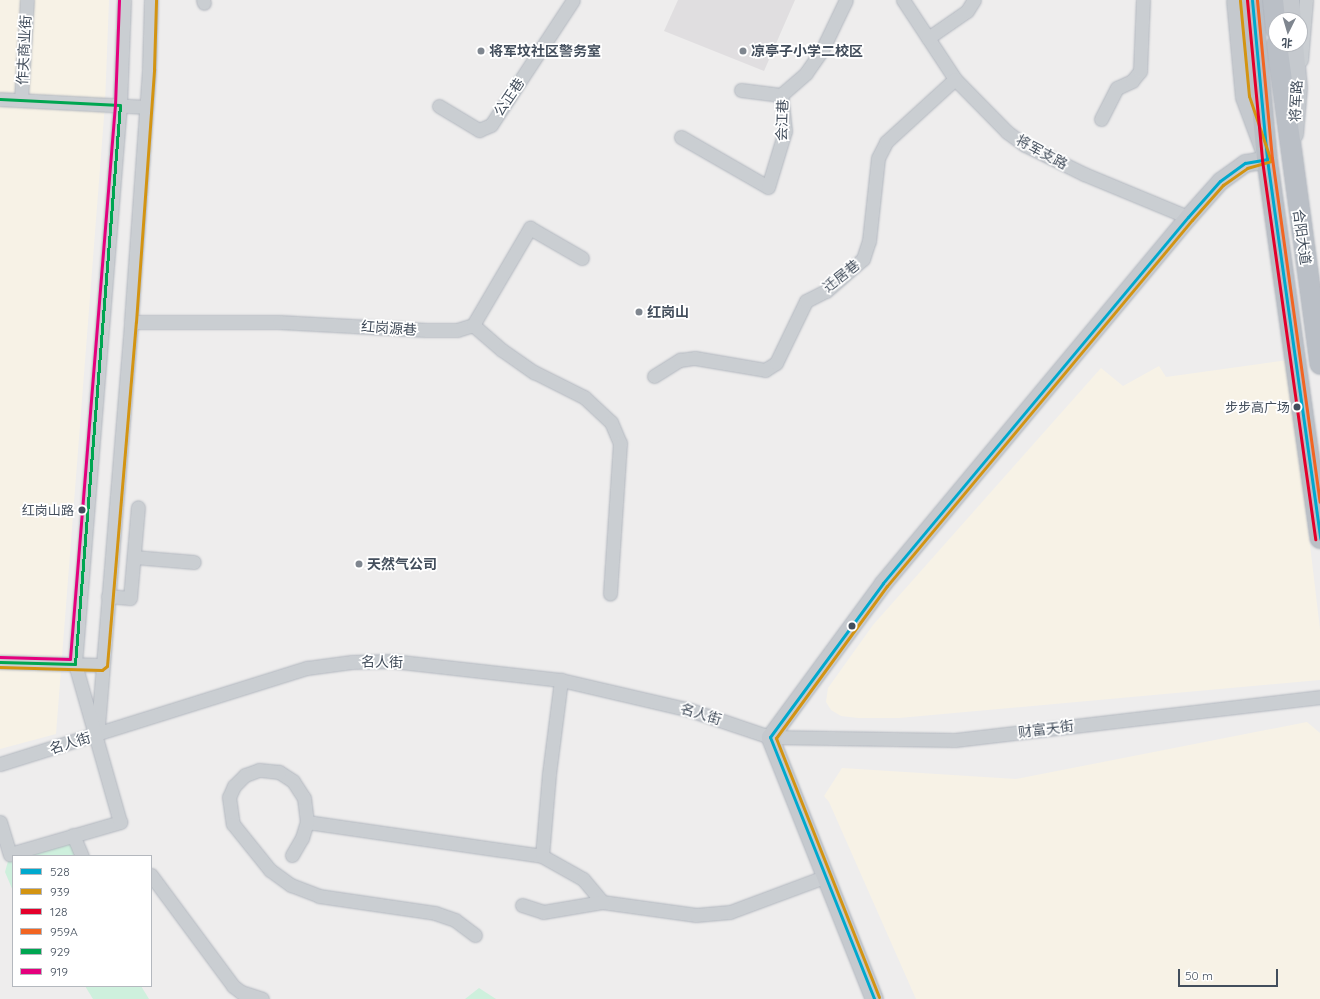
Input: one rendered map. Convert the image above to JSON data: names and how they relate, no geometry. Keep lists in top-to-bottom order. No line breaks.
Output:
{"streets":{"highway":["合阳大道"],"main road":["将军路"],"street":["作夫商业街","公正巷","会江巷","将军支路","迁居巷","红岗源巷","名人街","财富天街"]},"crossings":[["将军路","合阳大道"],["将军支路","迁居巷"],["名人街","财富天街"]],"places":["将军坟社区警务室","凉亭子小学二校区","红岗山","步步高广场","红岗山路","天然气公司"],"lines":["transit line 528","transit line 939","transit line 128","transit line 959A","transit line 919","transit line 929"],"legend":["528","939","128","959A","929","919"],"scale_bar":"50 m","north":"bottom"}
